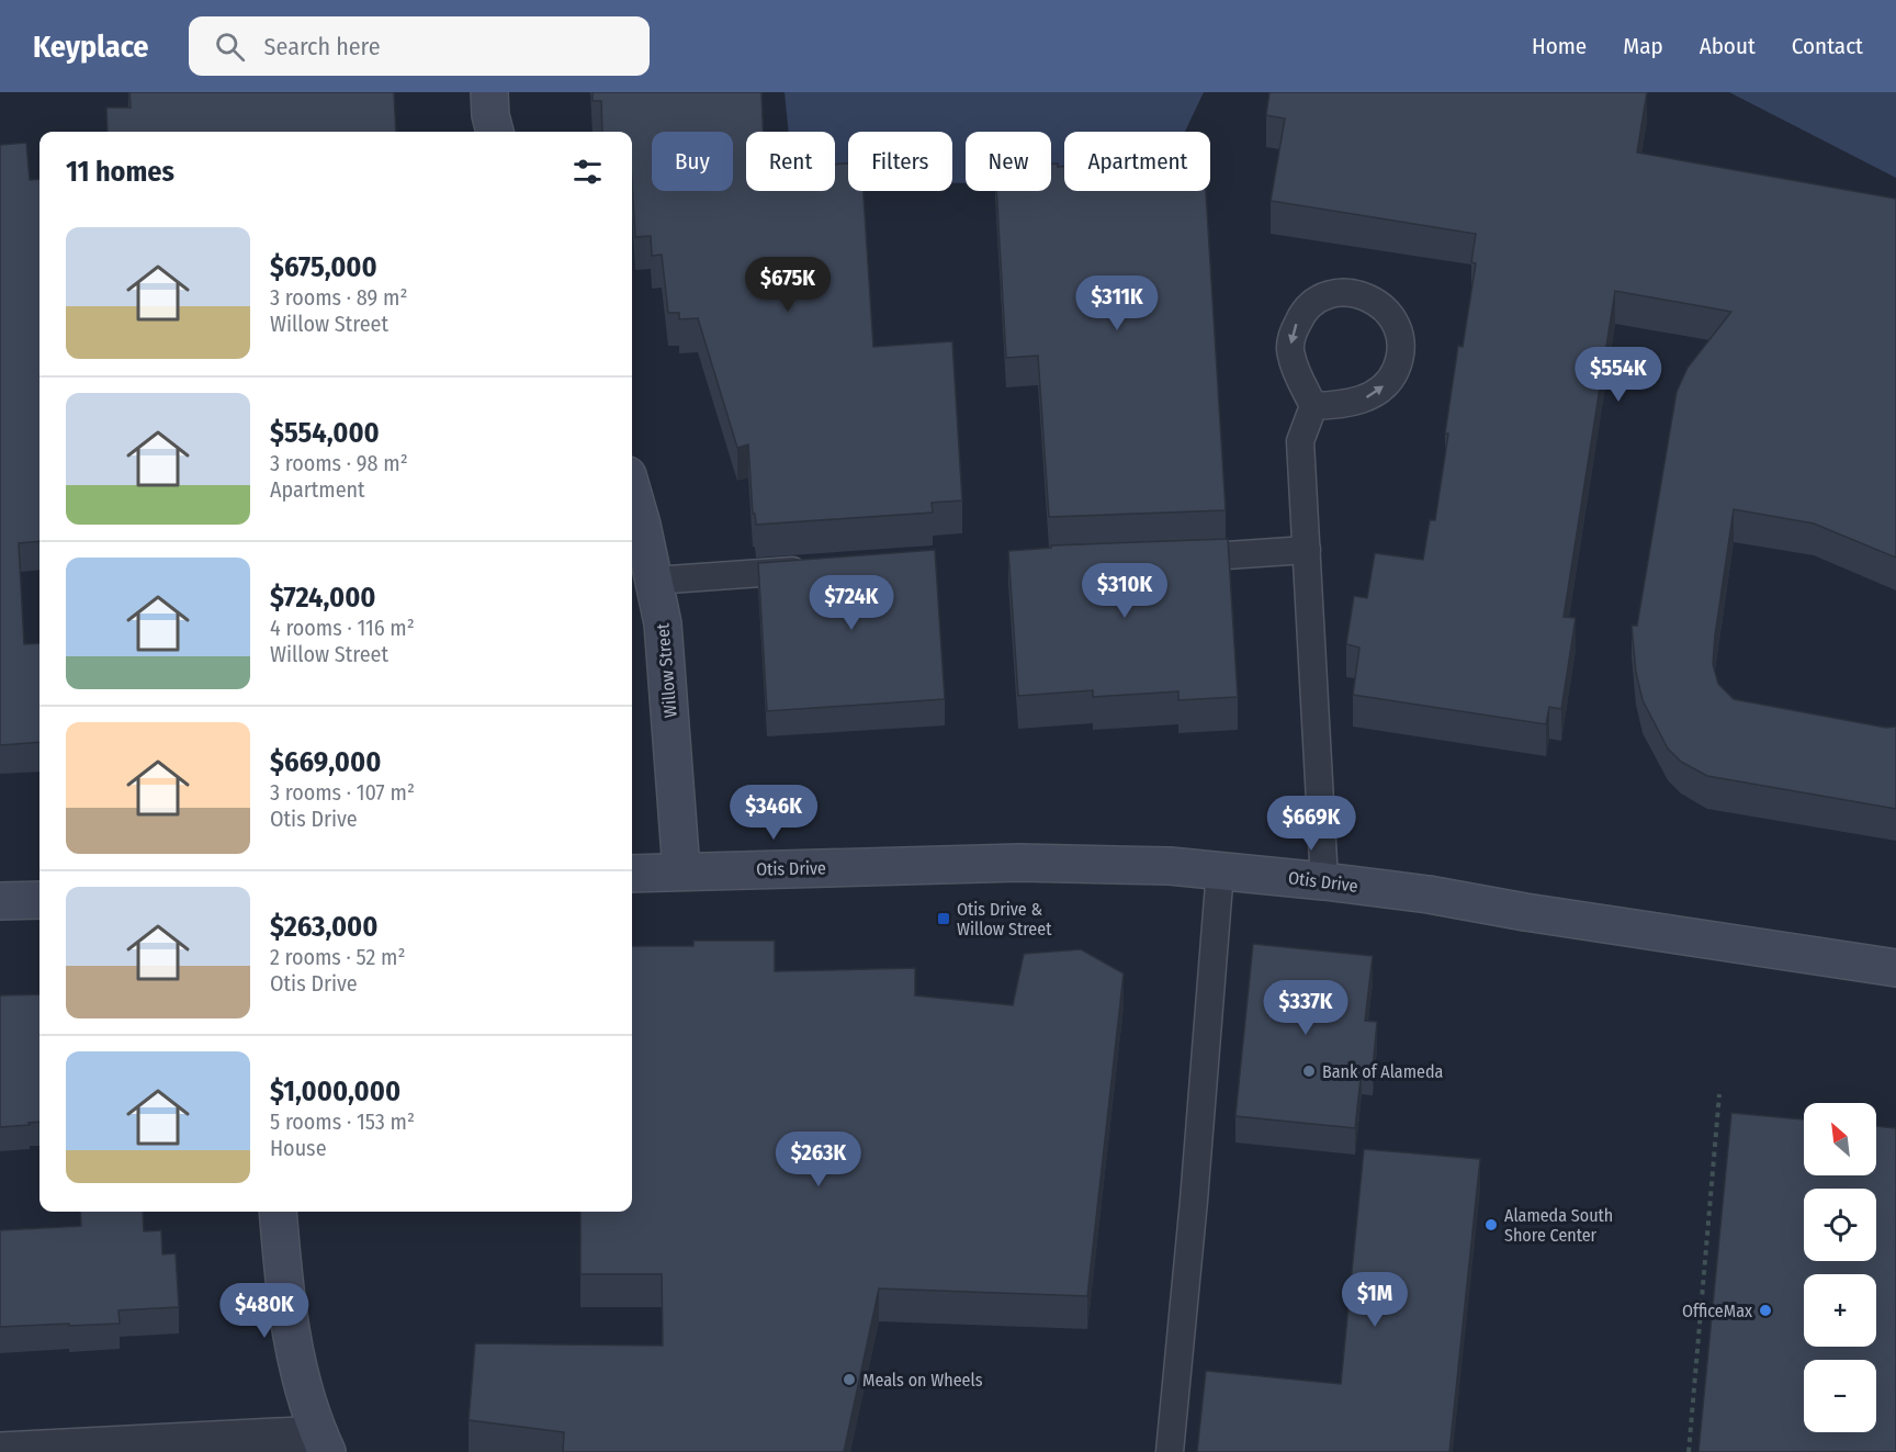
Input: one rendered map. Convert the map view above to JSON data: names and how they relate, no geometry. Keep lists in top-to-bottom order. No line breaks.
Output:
{"streets":{"main road":["Willow Street","Otis Drive"]},"crossings":[["Willow Street","Otis Drive"]],"places":{"transit":["Otis Drive & Willow Street"],"other":["Bank of Alameda","Alameda South Shore Center","OfficeMax","Meals on Wheels"]},"north":"top left","page":{"header":"Keyplace","search":"Search here","nav":["Home","Map","About","Contact"],"chip":["Buy","Rent","Filters","New","Apartment"],"heading":"11 homes","list":[{"name":"$675,000","note":"3 rooms · 89 m² · Willow Street"},{"name":"$554,000","note":"3 rooms · 98 m² · Apartment"},{"name":"$724,000","note":"4 rooms · 116 m² · Willow Street"},{"name":"$669,000","note":"3 rooms · 107 m² · Otis Drive"},{"name":"$263,000","note":"2 rooms · 52 m² · Otis Drive"},{"name":"$1,000,000","note":"5 rooms · 153 m² · House"}],"price":["$675K","$311K","$554K","$310K","$724K","$346K","$669K","$337K","$263K","$1M","$480K"],"map_buttons":["+","−"]}}
